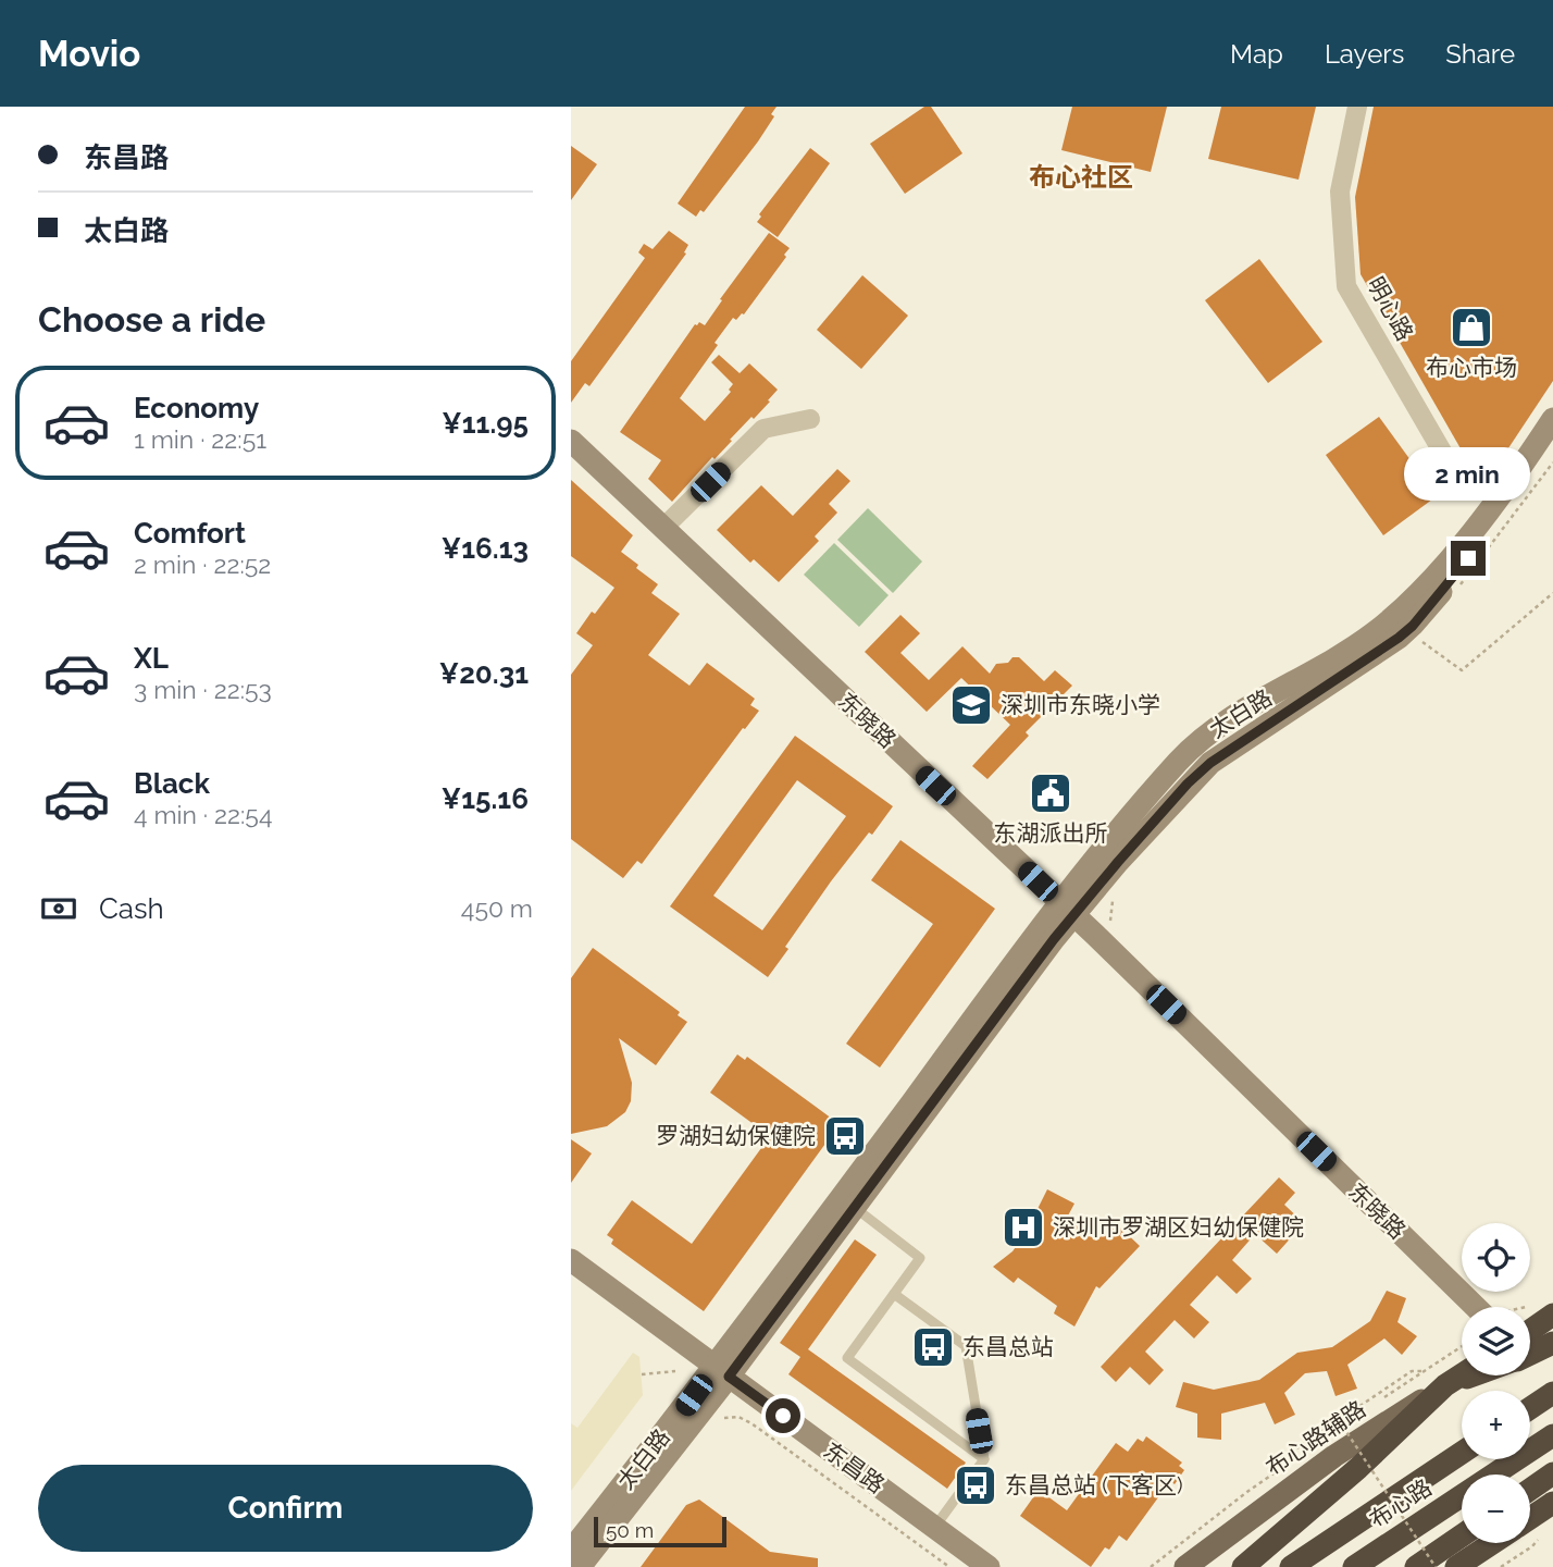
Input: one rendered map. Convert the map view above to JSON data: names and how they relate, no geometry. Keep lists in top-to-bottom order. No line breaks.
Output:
{"streets":{"highway":["布心路辅路","布心路"],"main road":["太白路","东晓路","东昌路"],"street":["明心路"]},"crossings":[["明心路","太白路"],["太白路","东晓路"],["太白路","东昌路"]],"districts":["布心社区"],"places":{"shop":["布心市场"],"school or university":["深圳市东晓小学"],"public building":["东湖派出所"],"bus stop":["罗湖妇幼保健院","东昌总站","东昌总站 (下客区)"],"hospital":["深圳市罗湖区妇幼保健院"]},"scale_bar":"50 m","page":{"header":"Movio","nav":["Map","Layers","Share"],"banner":["东昌路","太白路"],"heading":"Choose a ride","list":[{"name":"Economy","note":"1 min · 22:51","value":"¥11.95"},{"name":"Comfort","note":"2 min · 22:52","value":"¥16.13"},{"name":"XL","note":"3 min · 22:53","value":"¥20.31"},{"name":"Black","note":"4 min · 22:54","value":"¥15.16"}],"bubble":"2 min","pay":["Cash","450 m"],"map_buttons":["+","−"],"buttons":"Confirm","scale":"50 m"}}
